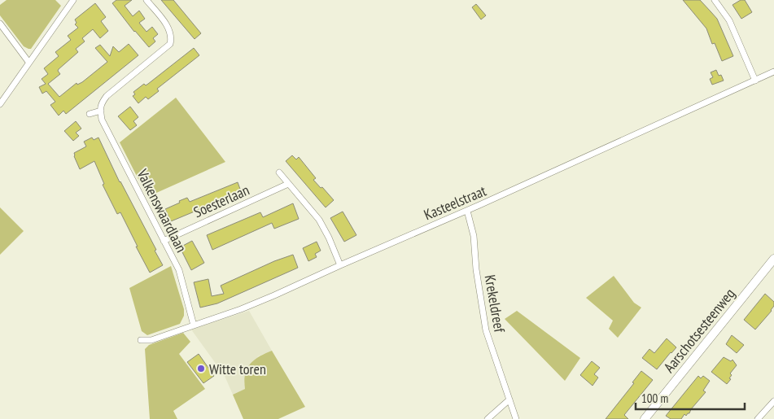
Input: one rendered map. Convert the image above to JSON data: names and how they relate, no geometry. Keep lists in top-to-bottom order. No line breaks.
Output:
{"streets":{"main road":["Aarschotsesteenweg"],"street":["Soesterlaan","Kasteelstraat","Valkenswaardlaan","Krekeldreef"]},"crossings":[["Soesterlaan","Valkenswaardlaan"],["Kasteelstraat","Valkenswaardlaan"],["Kasteelstraat","Krekeldreef"]],"places":["Witte toren"],"scale_bar":"100 m"}
